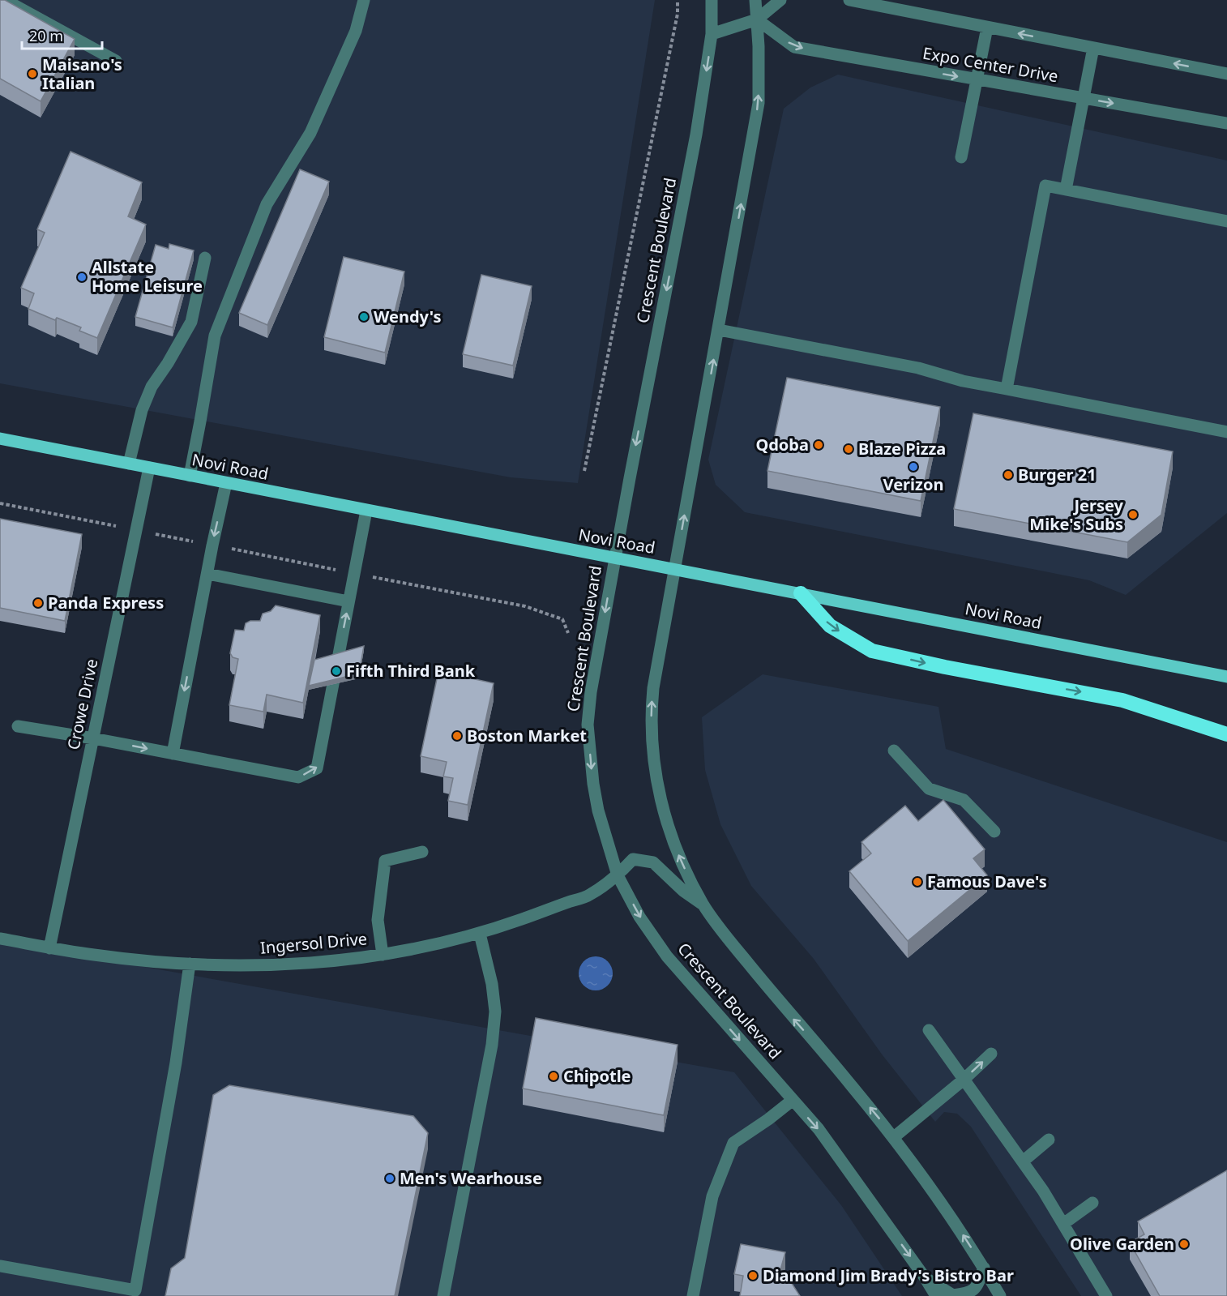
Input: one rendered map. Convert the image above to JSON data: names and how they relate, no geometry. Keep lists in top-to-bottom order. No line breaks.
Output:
{"streets":{"main road":["Novi Road"],"street":["Expo Center Drive","Crescent Boulevard","Crowe Drive","Ingersol Drive"]},"crossings":[["Crescent Boulevard","Novi Road"],["Crescent Boulevard","Ingersol Drive"],["Novi Road","Crowe Drive"],["Crowe Drive","Ingersol Drive"]],"places":["Maisano's Italian","Allstate Home Leisure","Wendy's","Qdoba","Blaze Pizza","Verizon","Burger 21","Jersey Mike's Subs","Panda Express","Fifth Third Bank","Boston Market","Famous Dave's","Chipotle","Men's Wearhouse","Olive Garden","Diamond Jim Brady's Bistro Bar"],"scale_bar":"20 m"}
